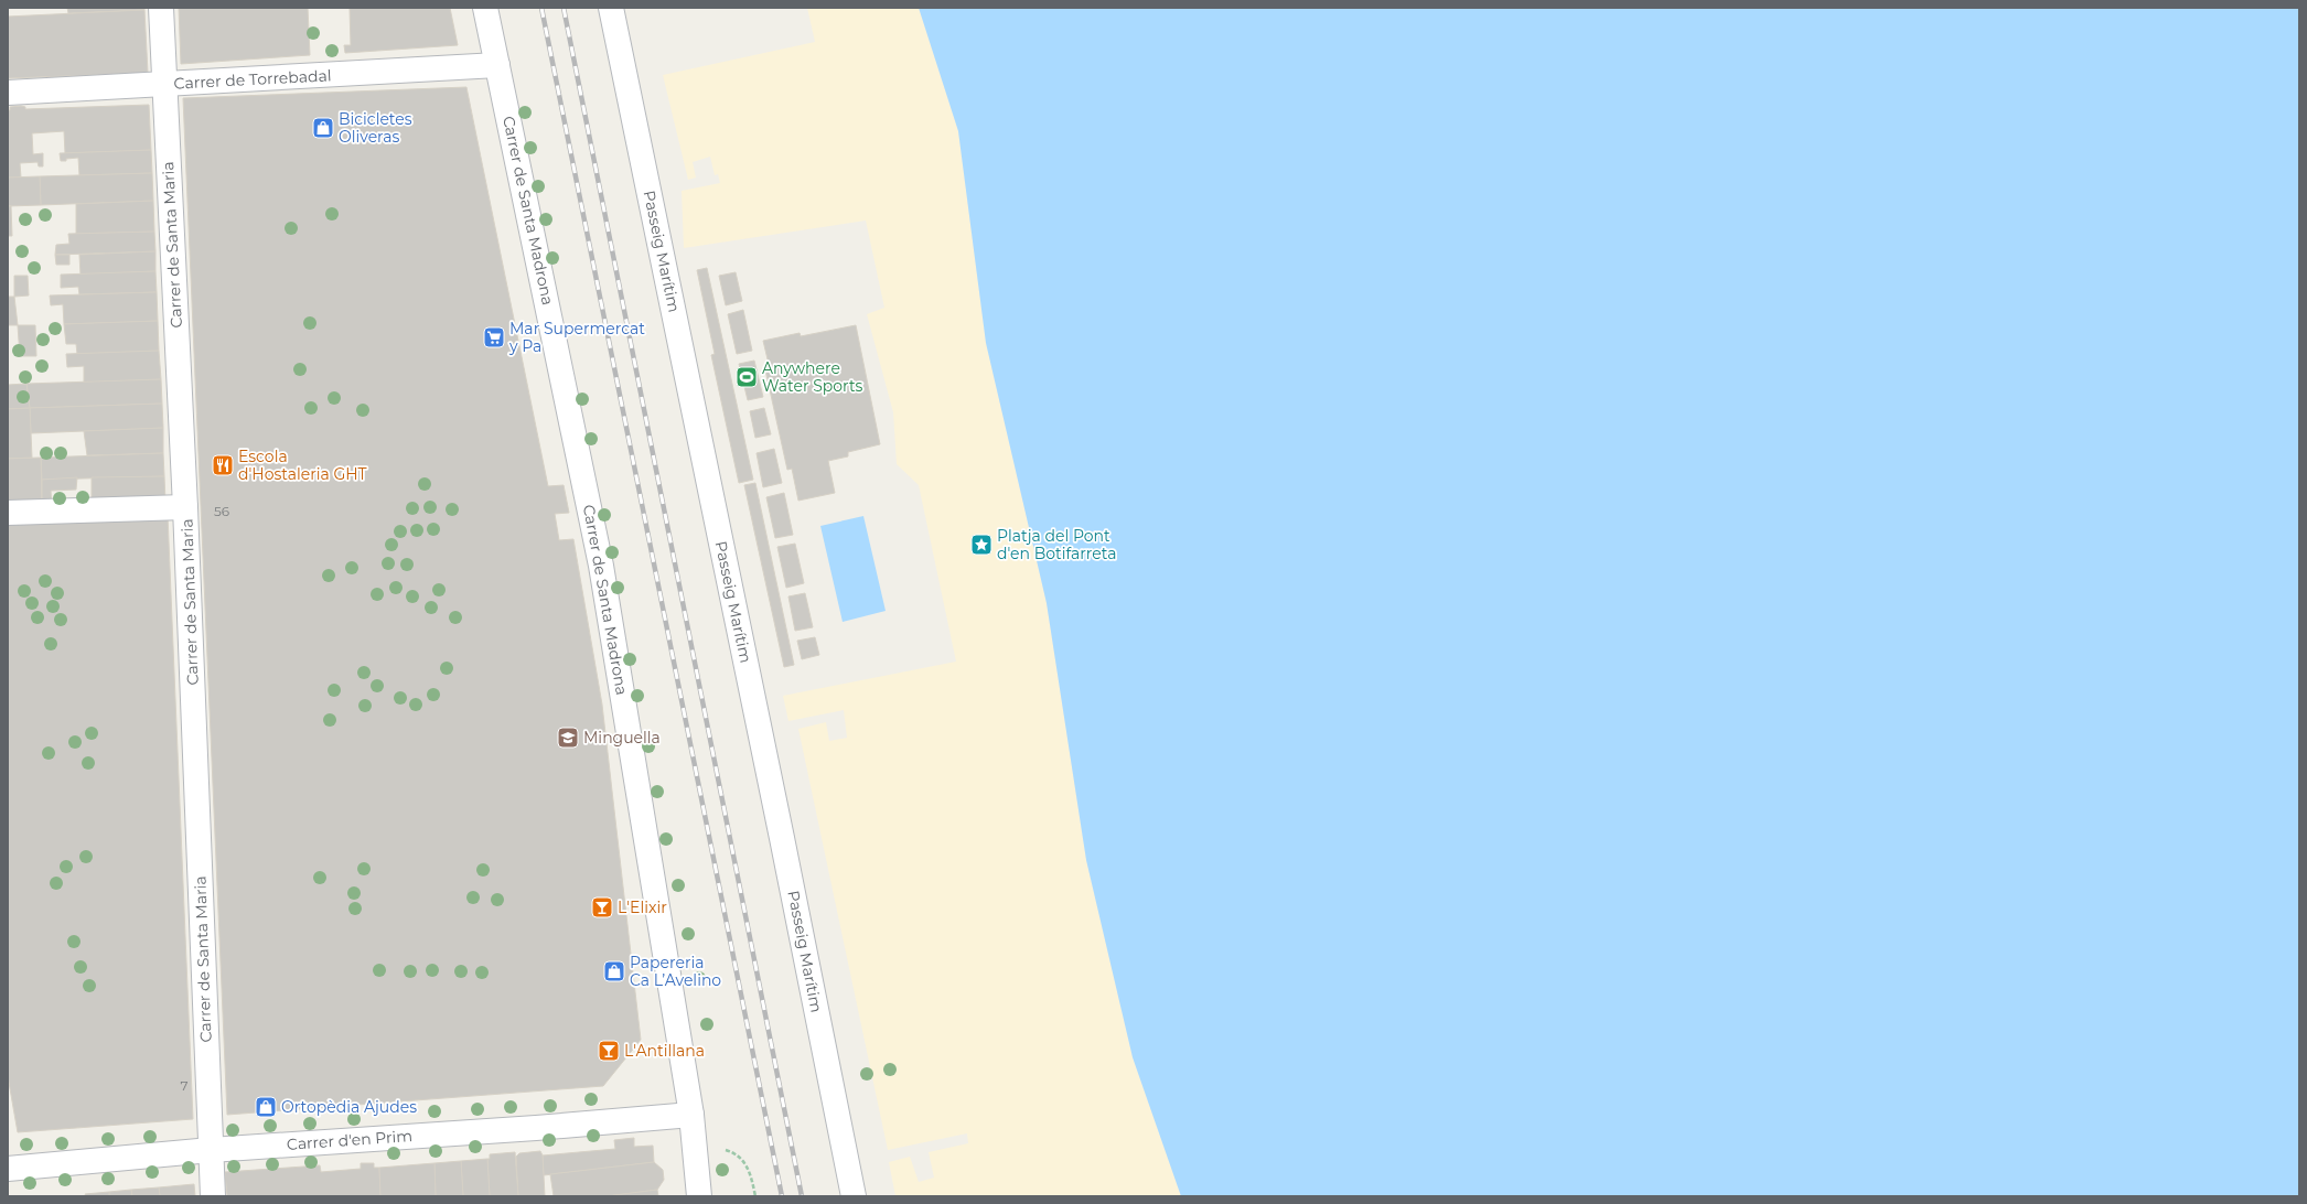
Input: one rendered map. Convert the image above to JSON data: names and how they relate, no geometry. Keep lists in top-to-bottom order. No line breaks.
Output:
{"streets":{"street":["Carrer de Torrebadal","Carrer de Santa Madrona","Carrer de Santa Maria","Passeig Marítim","Carrer d'en Prim"]},"crossings":[["Carrer de Torrebadal","Carrer de Santa Madrona"],["Carrer de Torrebadal","Carrer de Santa Maria"],["Carrer de Santa Madrona","Carrer d'en Prim"],["Carrer de Santa Maria","Carrer d'en Prim"]],"places":{"shop":["Bicicletes Oliveras","Papereria Ca L’Avelino","Ortopèdia Ajudes"],"supermarket":["Mar Supermercat y Pa"],"sports":["Anywhere Water Sports"],"restaurant":["Escola d'Hostaleria GHT"],"place":["Platja del Pont d'en Botifarreta"],"school or university":["Minguella"],"bar":["L'Elixir","L'Antillana"]},"house_numbers":["56","7"]}
